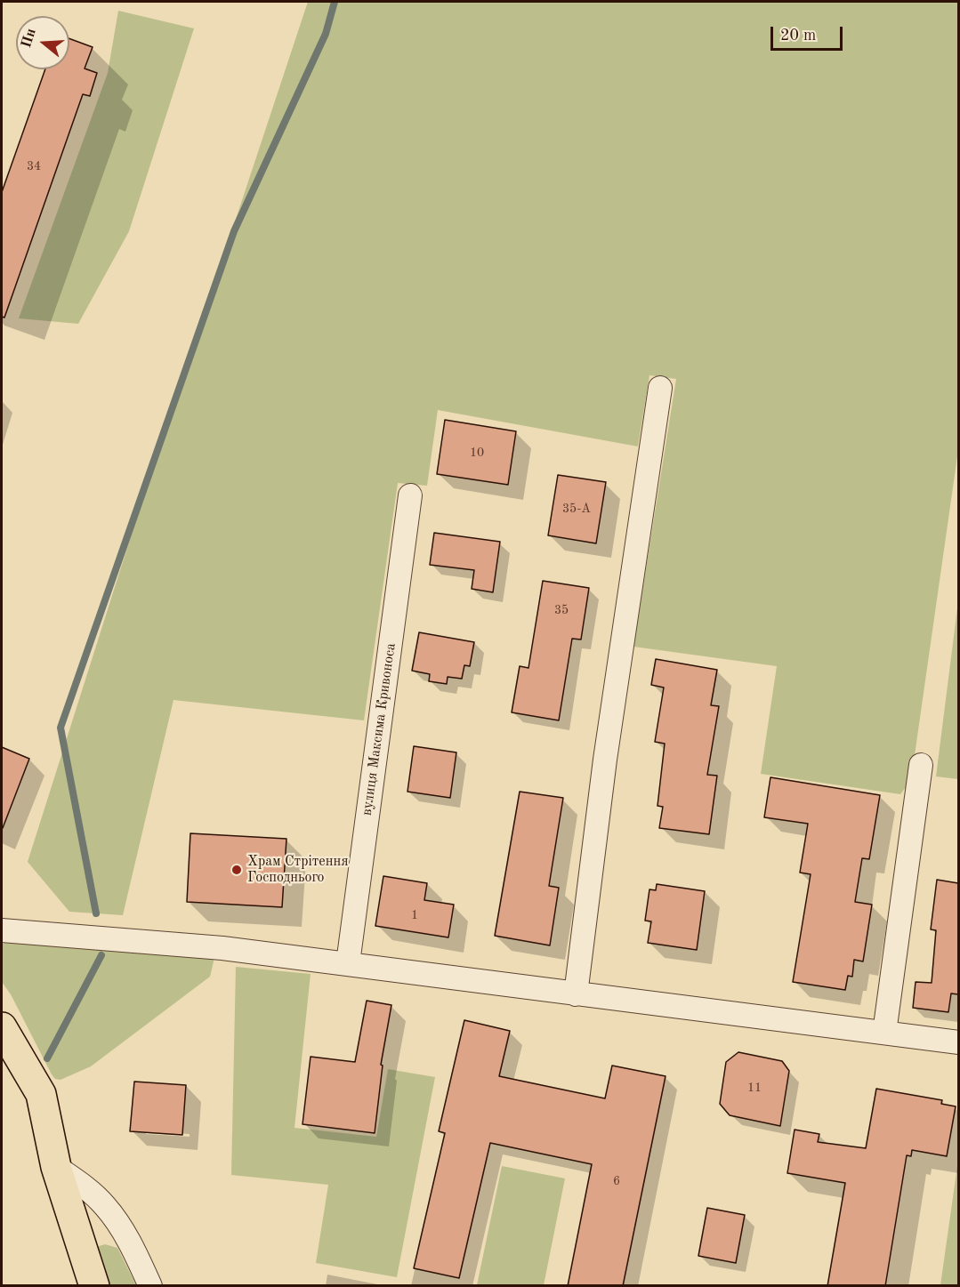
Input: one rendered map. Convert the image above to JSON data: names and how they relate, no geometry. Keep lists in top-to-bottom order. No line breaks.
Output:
{"streets":{"street":["вулиця Максима Кривоноса"]},"places":["Храм Стрітення Господнього"],"house_numbers":["34","10","35-А","35","1","11","6"],"scale_bar":"20 m","north":"left"}
